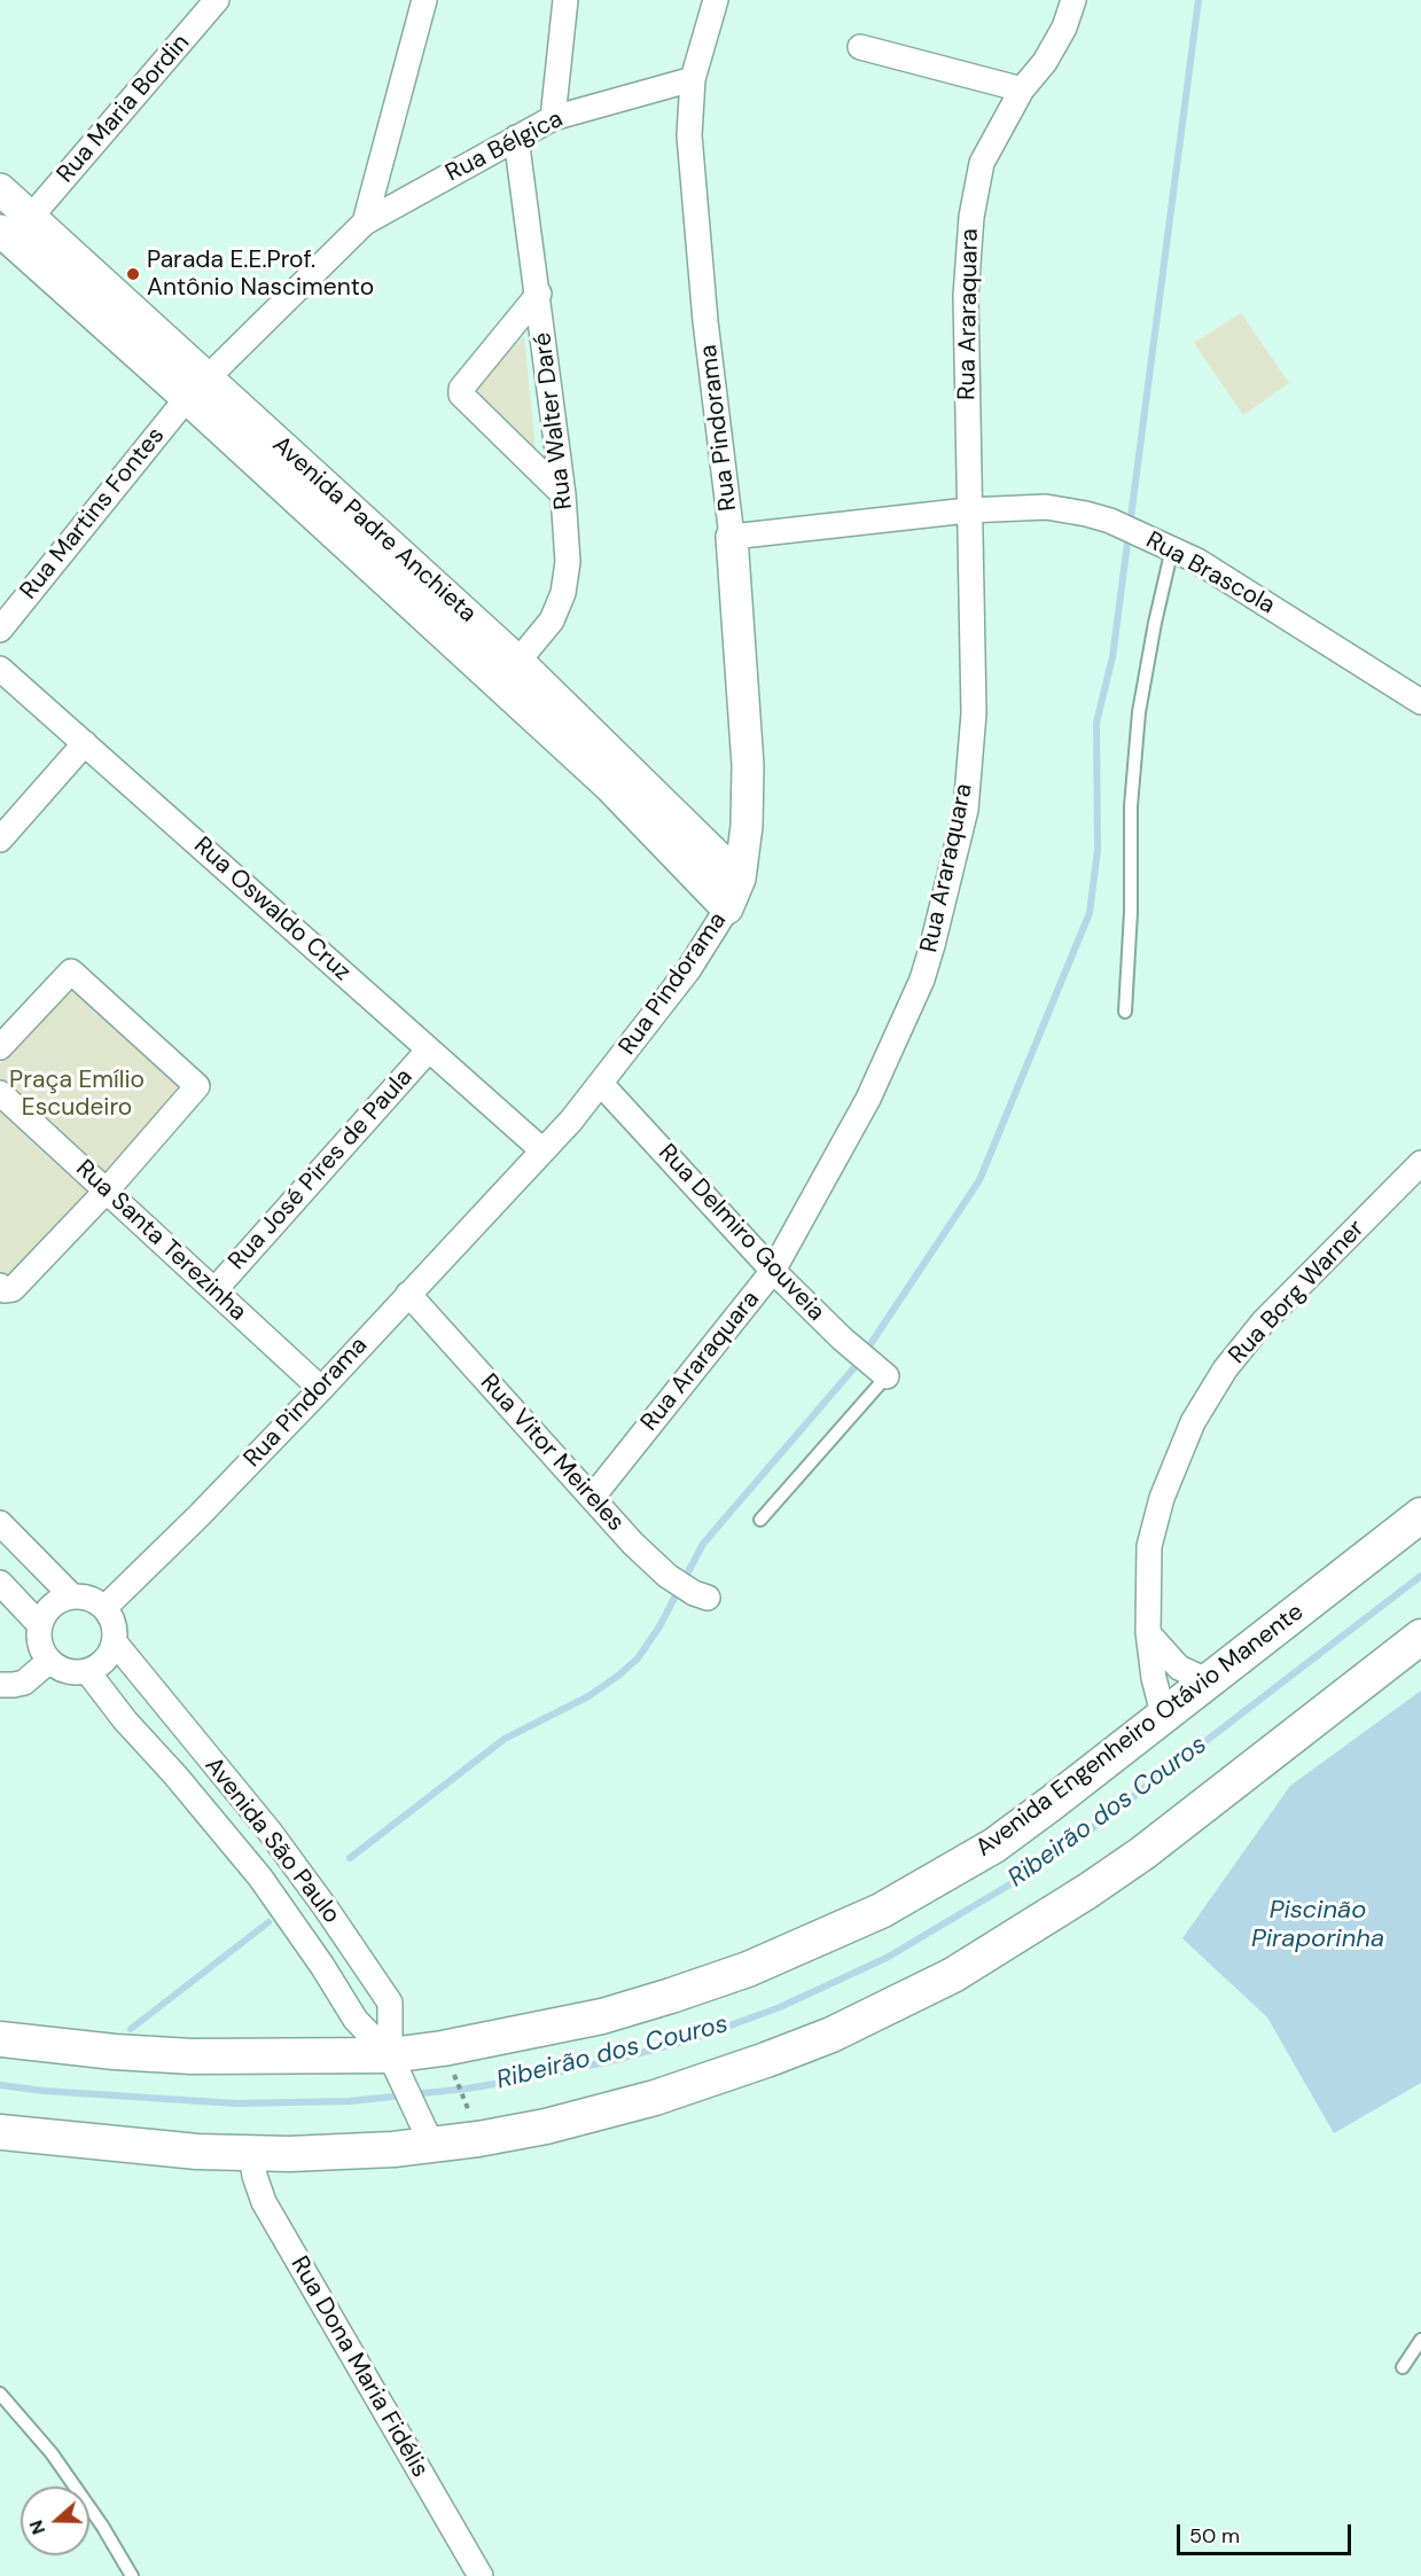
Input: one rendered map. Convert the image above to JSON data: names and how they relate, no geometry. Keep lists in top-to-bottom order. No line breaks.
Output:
{"streets":{"main road":["Avenida Engenheiro Otávio Manente"],"street":["Rua Maria Bordin","Rua Bélgica","Rua Araraquara","Rua Walter Daré","Rua Pindorama","Rua Martins Fontes","Avenida Padre Anchieta","Rua Brascola","Rua Oswaldo Cruz","Rua José Pires de Paula","Rua Delmiro Gouveia","Rua Santa Terezinha","Rua Borg Warner","Rua Vitor Meireles","Avenida São Paulo","Rua Dona Maria Fidélis"]},"crossings":[["Rua Maria Bordin","Avenida Padre Anchieta"],["Rua Bélgica","Rua Walter Daré"],["Rua Bélgica","Rua Pindorama"],["Rua Bélgica","Rua Martins Fontes"],["Rua Araraquara","Rua Brascola"],["Rua Araraquara","Rua Delmiro Gouveia"],["Rua Araraquara","Rua Vitor Meireles"],["Rua Walter Daré","Avenida Padre Anchieta"],["Rua Pindorama","Avenida Padre Anchieta"],["Rua Pindorama","Rua Brascola"],["Rua Pindorama","Rua Oswaldo Cruz"],["Rua Pindorama","Rua Delmiro Gouveia"],["Rua Pindorama","Rua Santa Terezinha"],["Rua Pindorama","Rua Vitor Meireles"],["Rua Pindorama","Avenida São Paulo"],["Rua Martins Fontes","Avenida Padre Anchieta"],["Rua Oswaldo Cruz","Rua José Pires de Paula"],["Rua José Pires de Paula","Rua Santa Terezinha"],["Rua Borg Warner","Avenida Engenheiro Otávio Manente"],["Avenida Engenheiro Otávio Manente","Avenida São Paulo"]],"water":["Ribeirão dos Couros","Piscinão Piraporinha"],"parks":["Praça Emílio Escudeiro"],"places":["Parada E.E.Prof. Antônio Nascimento"],"scale_bar":"50 m","north":"left"}
